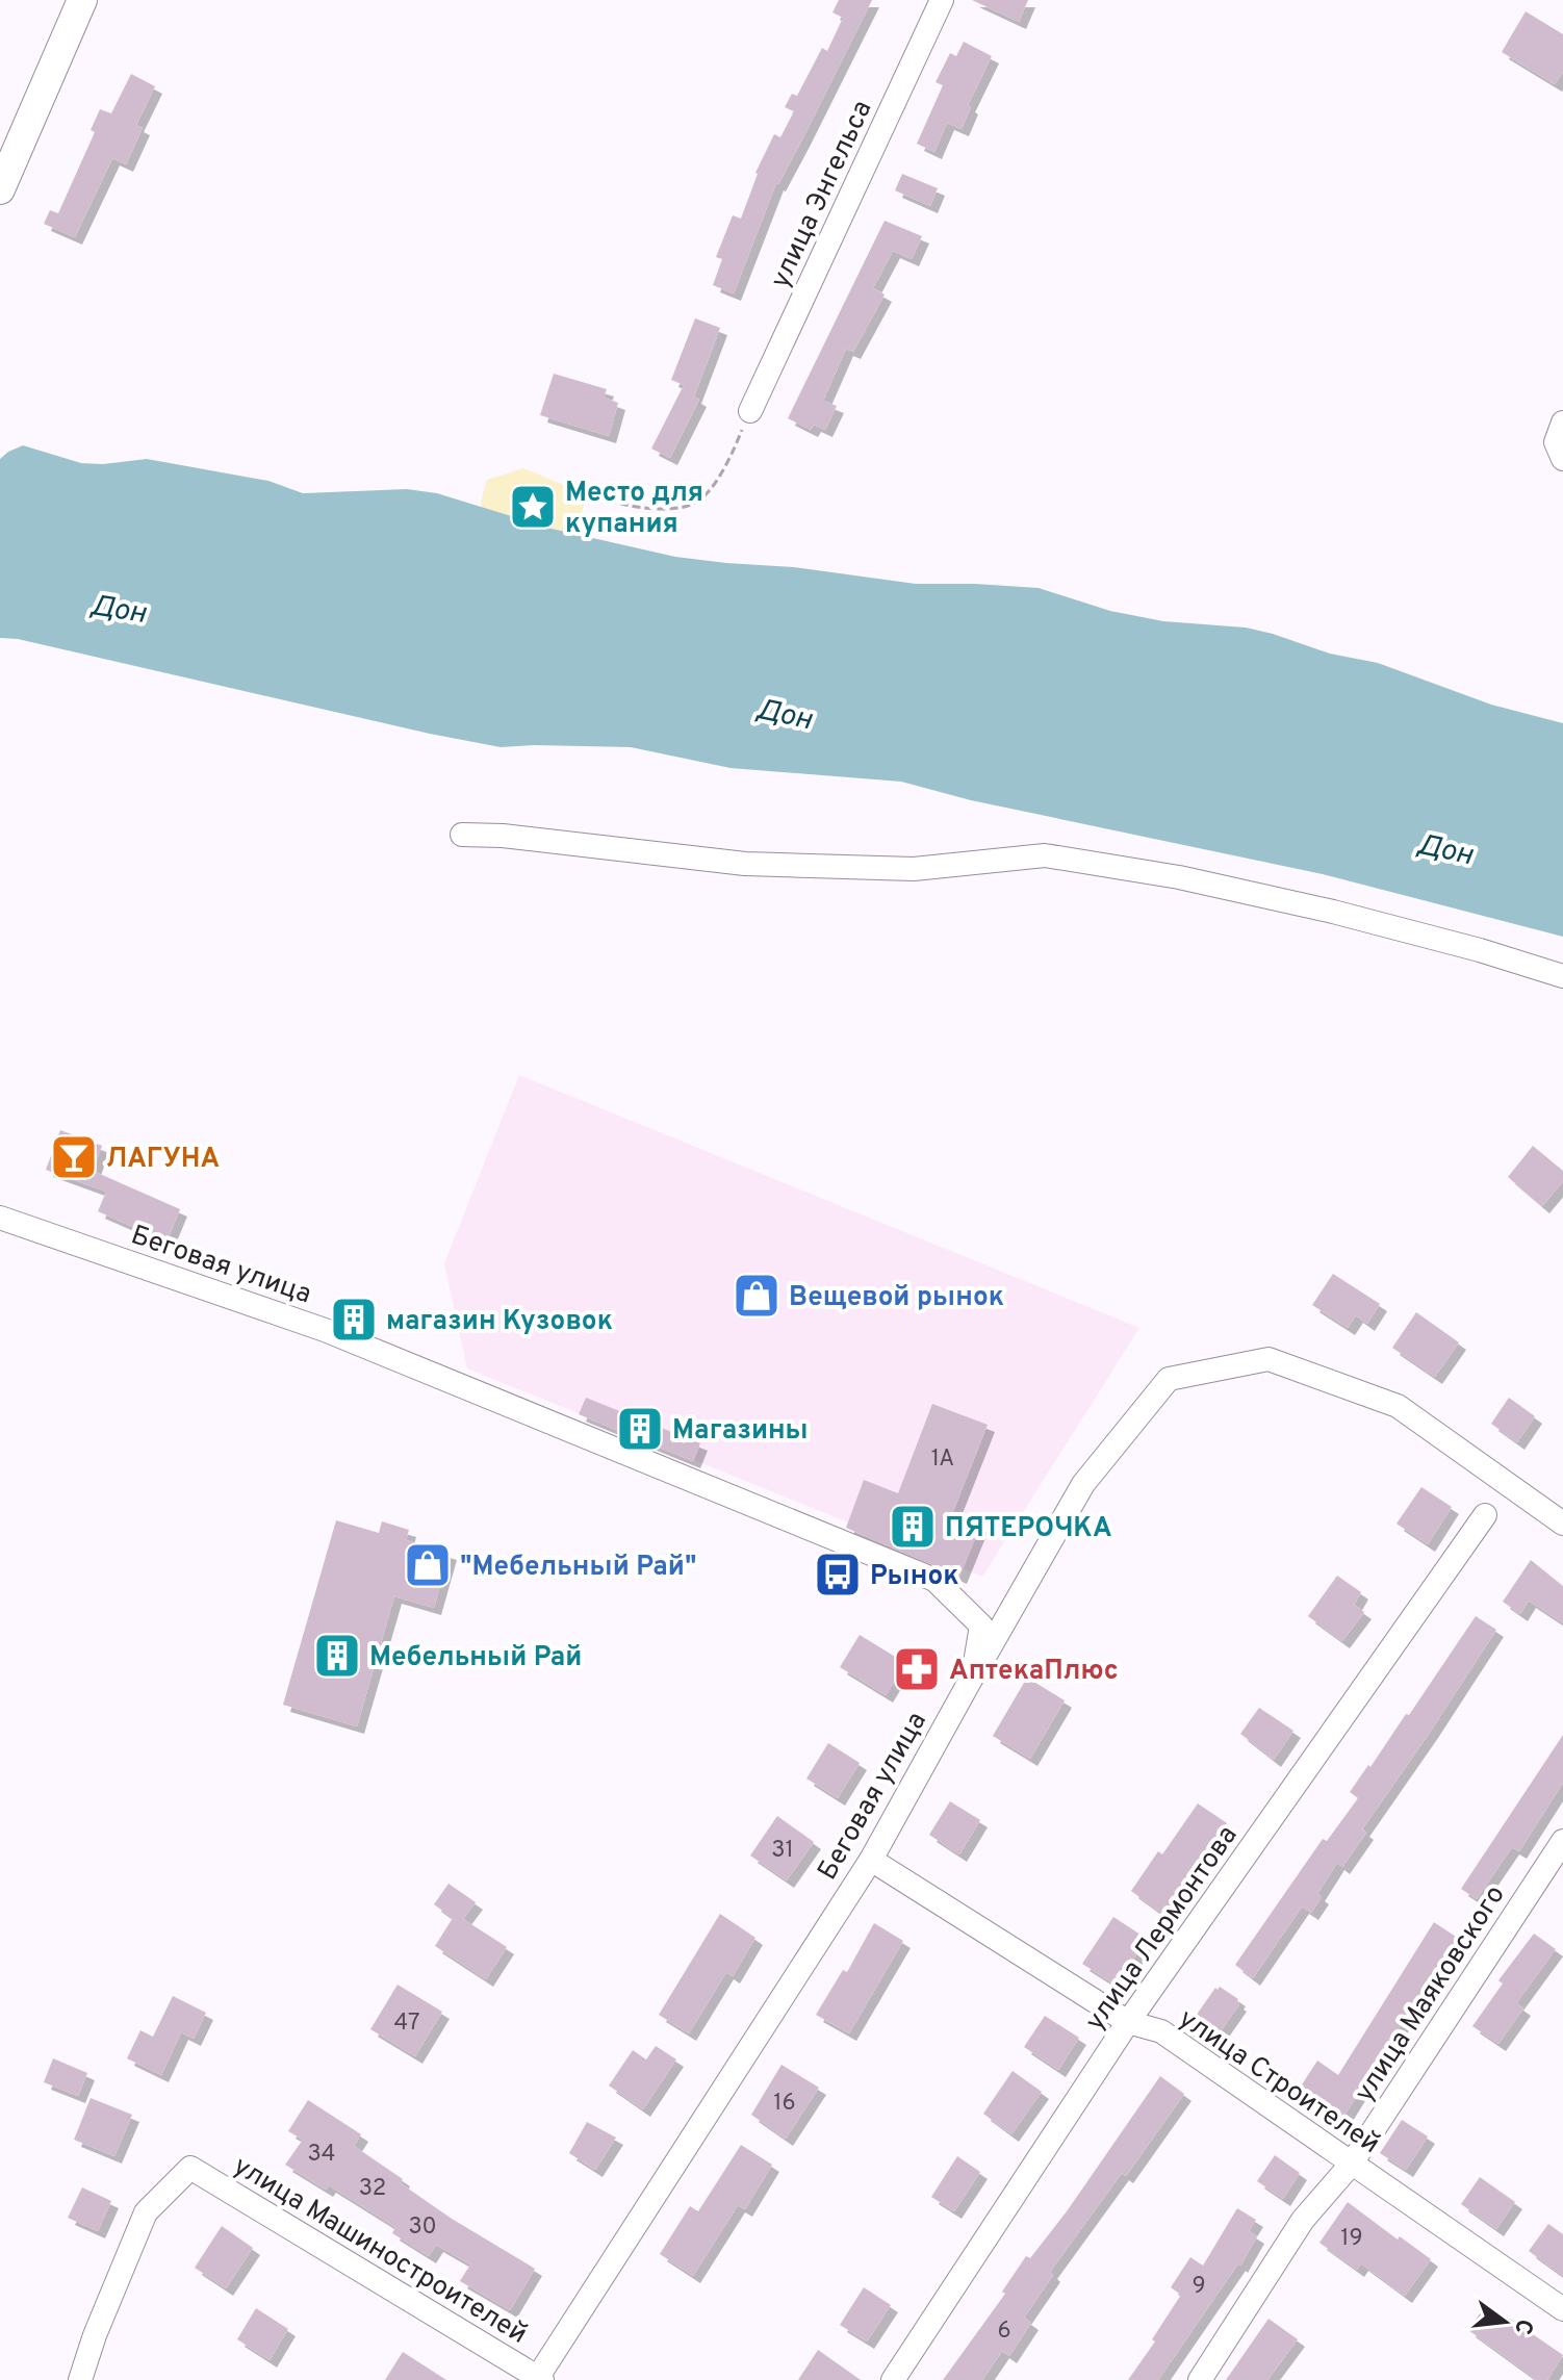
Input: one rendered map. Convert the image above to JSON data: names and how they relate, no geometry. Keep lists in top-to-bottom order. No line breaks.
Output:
{"streets":{"street":["улица Энгельса","Беговая улица","улица Лермонтова","улица Маяковского","улица Строителей","улица Машиностроителей"]},"crossings":[["Беговая улица","улица Строителей"],["Беговая улица","улица Машиностроителей"],["улица Лермонтова","улица Строителей"],["улица Маяковского","улица Строителей"]],"water":["Дон"],"places":{"place":["Место для купания"],"bar":["ЛАГУНА"],"shop":["Вещевой рынок","\"Мебельный Рай\""],"building":["магазин Кузовок","Магазины","ПЯТЕРОЧКА","Мебельный Рай"],"bus stop":["Рынок"],"pharmacy":["АптекаПлюс"]},"house_numbers":["1А","31","47","16","34","32","30","19","9","6"],"north":"right"}
